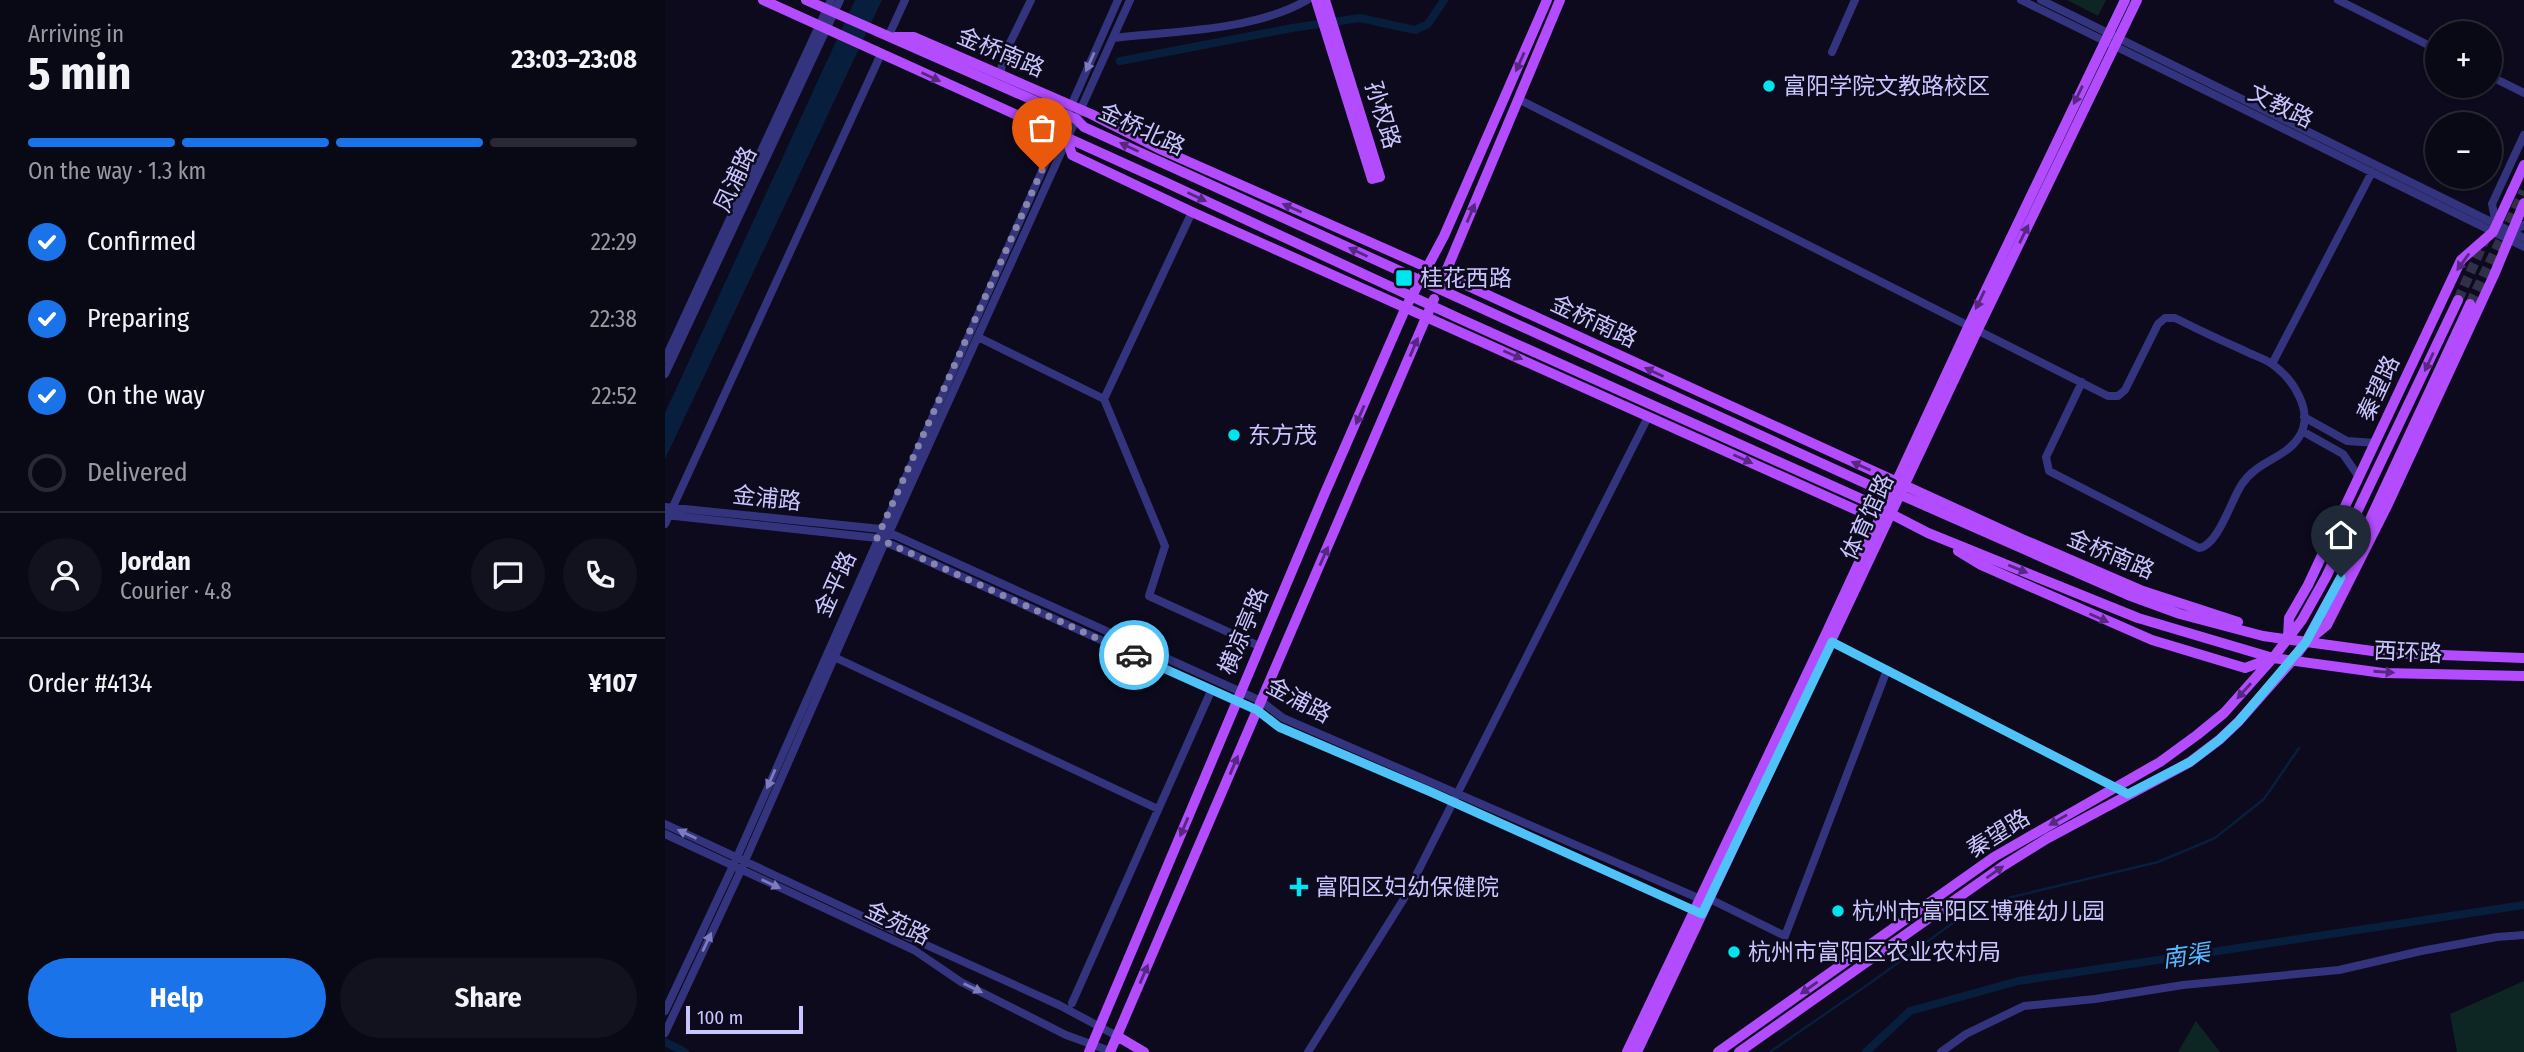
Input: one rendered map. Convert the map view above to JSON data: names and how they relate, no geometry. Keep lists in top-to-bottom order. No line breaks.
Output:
{"streets":{"main road":["金桥南路","孙权路","金桥北路","秦望路","体育馆路","横凉亭路","西环路"],"street":["文教路","凤浦路","金浦路","金平路","金苑路"]},"crossings":[["金桥南路","金桥北路"],["金桥南路","秦望路"],["金桥南路","体育馆路"],["金桥南路","横凉亭路"],["金桥南路","西环路"],["文教路","秦望路"],["文教路","体育馆路"],["金桥北路","凤浦路"],["金桥北路","金平路"],["金桥北路","横凉亭路"],["秦望路","西环路"],["金浦路","体育馆路"],["金浦路","金平路"],["金浦路","横凉亭路"],["金平路","金苑路"],["横凉亭路","金苑路"]],"water":["南渠"],"places":{"other":["富阳学院文教路校区","东方茂","杭州市富阳区博雅幼儿园","杭州市富阳区农业农村局"],"transit":["桂花西路"],"health":["富阳区妇幼保健院"]},"scale_bar":"100 m","page":{"heading":["5 min","Arriving in","23:03–23:08"],"panel":["Jordan","Courier · 4.8","Order #4134","¥107"],"map_buttons":["+","−"],"bar":"On the way · 1.3 km","list":[["Confirmed","22:29"],["Preparing","22:38"],["On the way","22:52"],"Delivered"],"buttons":["Help","Share"],"scale":"100 m"}}
